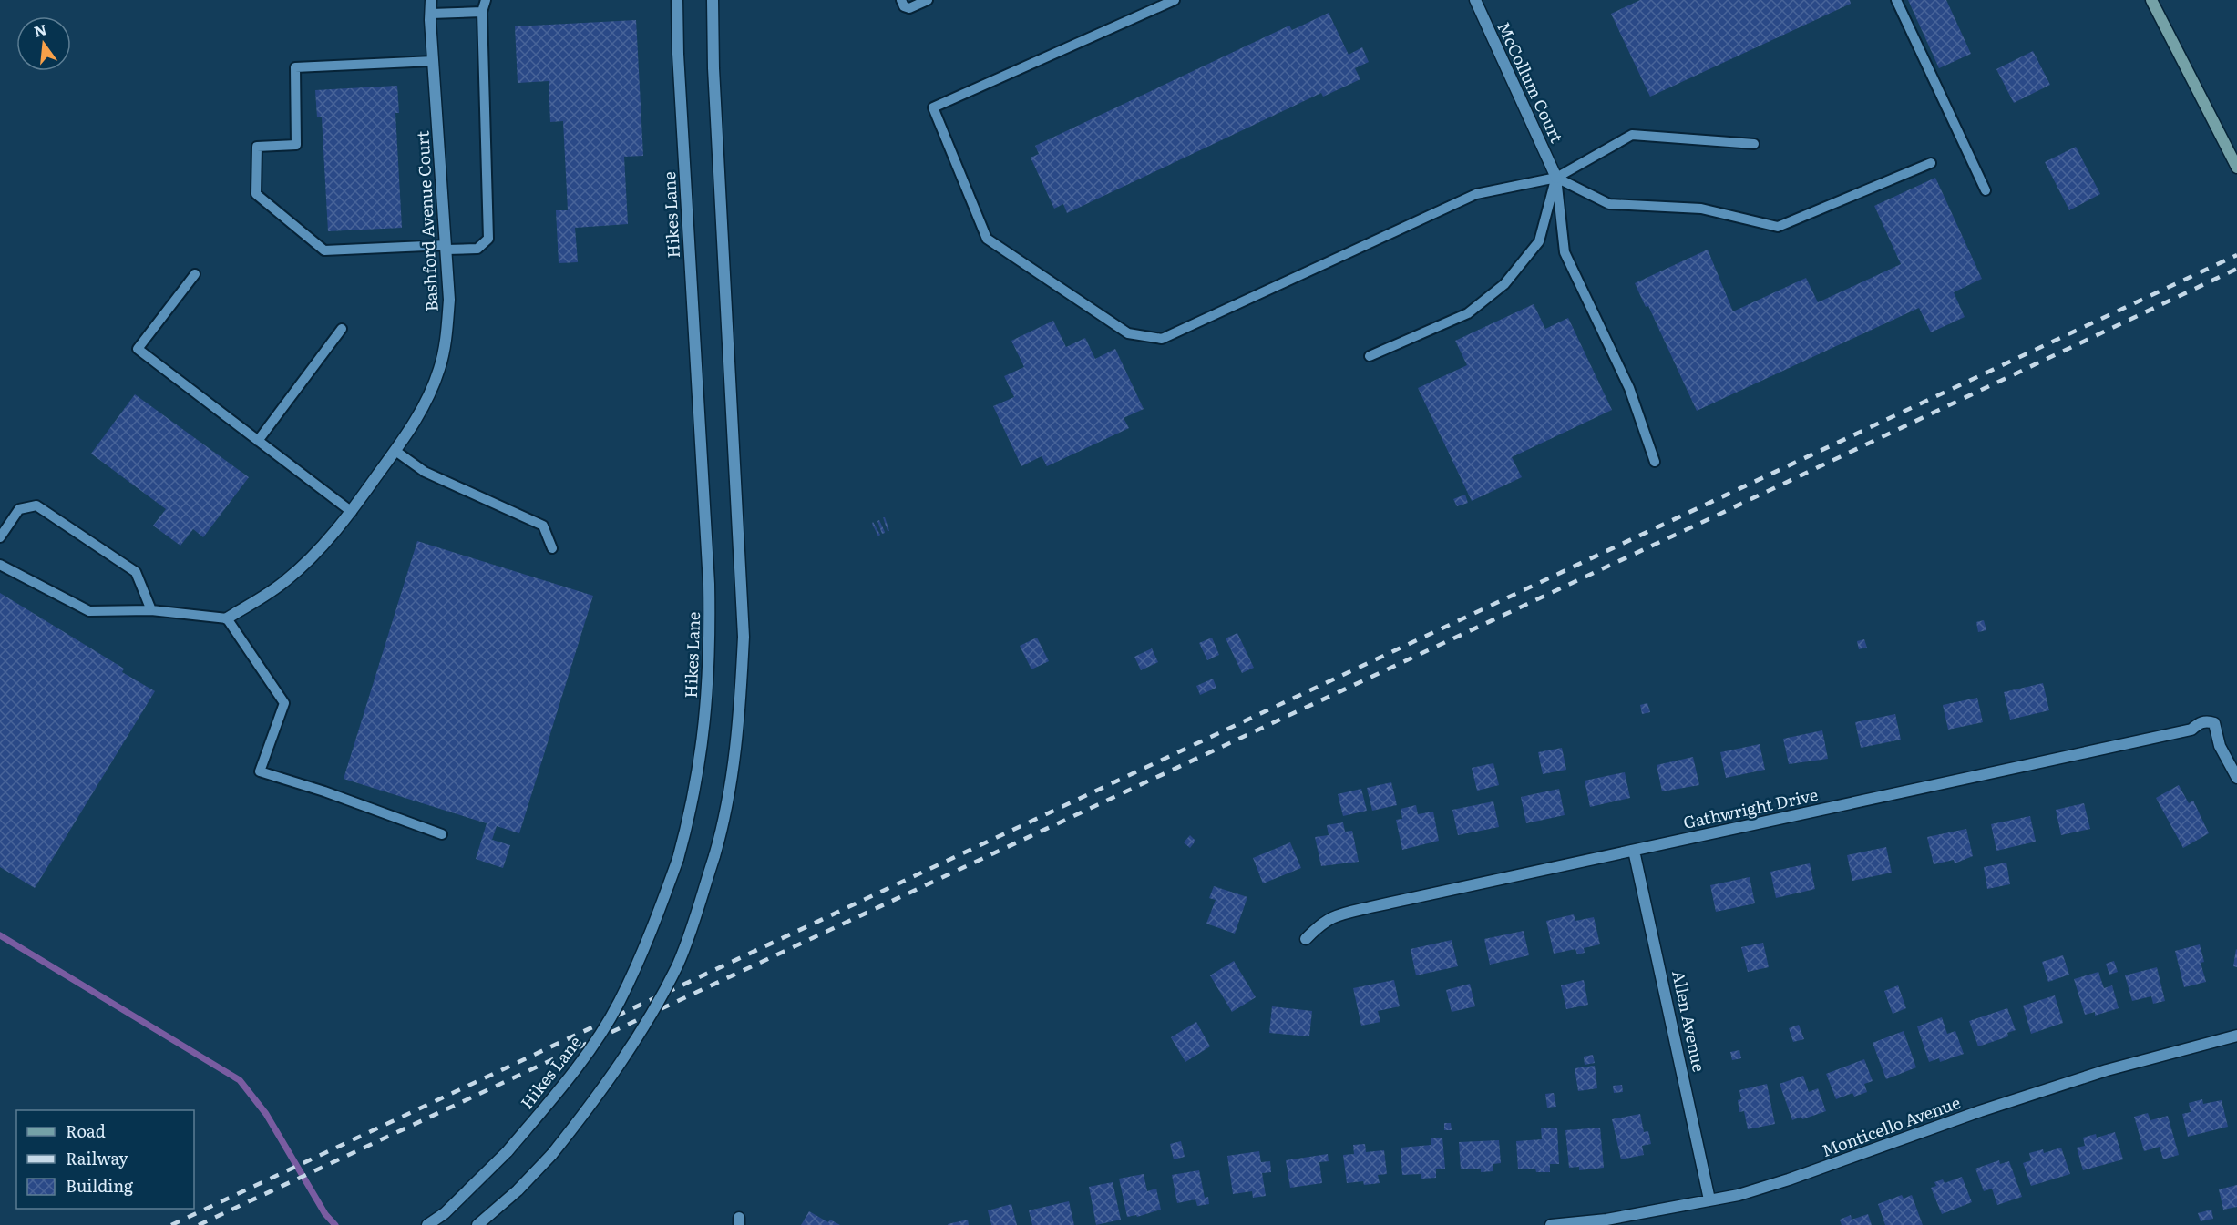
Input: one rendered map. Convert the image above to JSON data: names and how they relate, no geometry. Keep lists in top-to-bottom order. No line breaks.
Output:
{"streets":{"street":["McCollum Court","Hikes Lane","Bashford Avenue Court","Gathwright Drive","Allen Avenue","Monticello Avenue"]},"crossings":[["Gathwright Drive","Allen Avenue"],["Allen Avenue","Monticello Avenue"]],"legend":["Road","Railway","Building"],"north":"top"}
